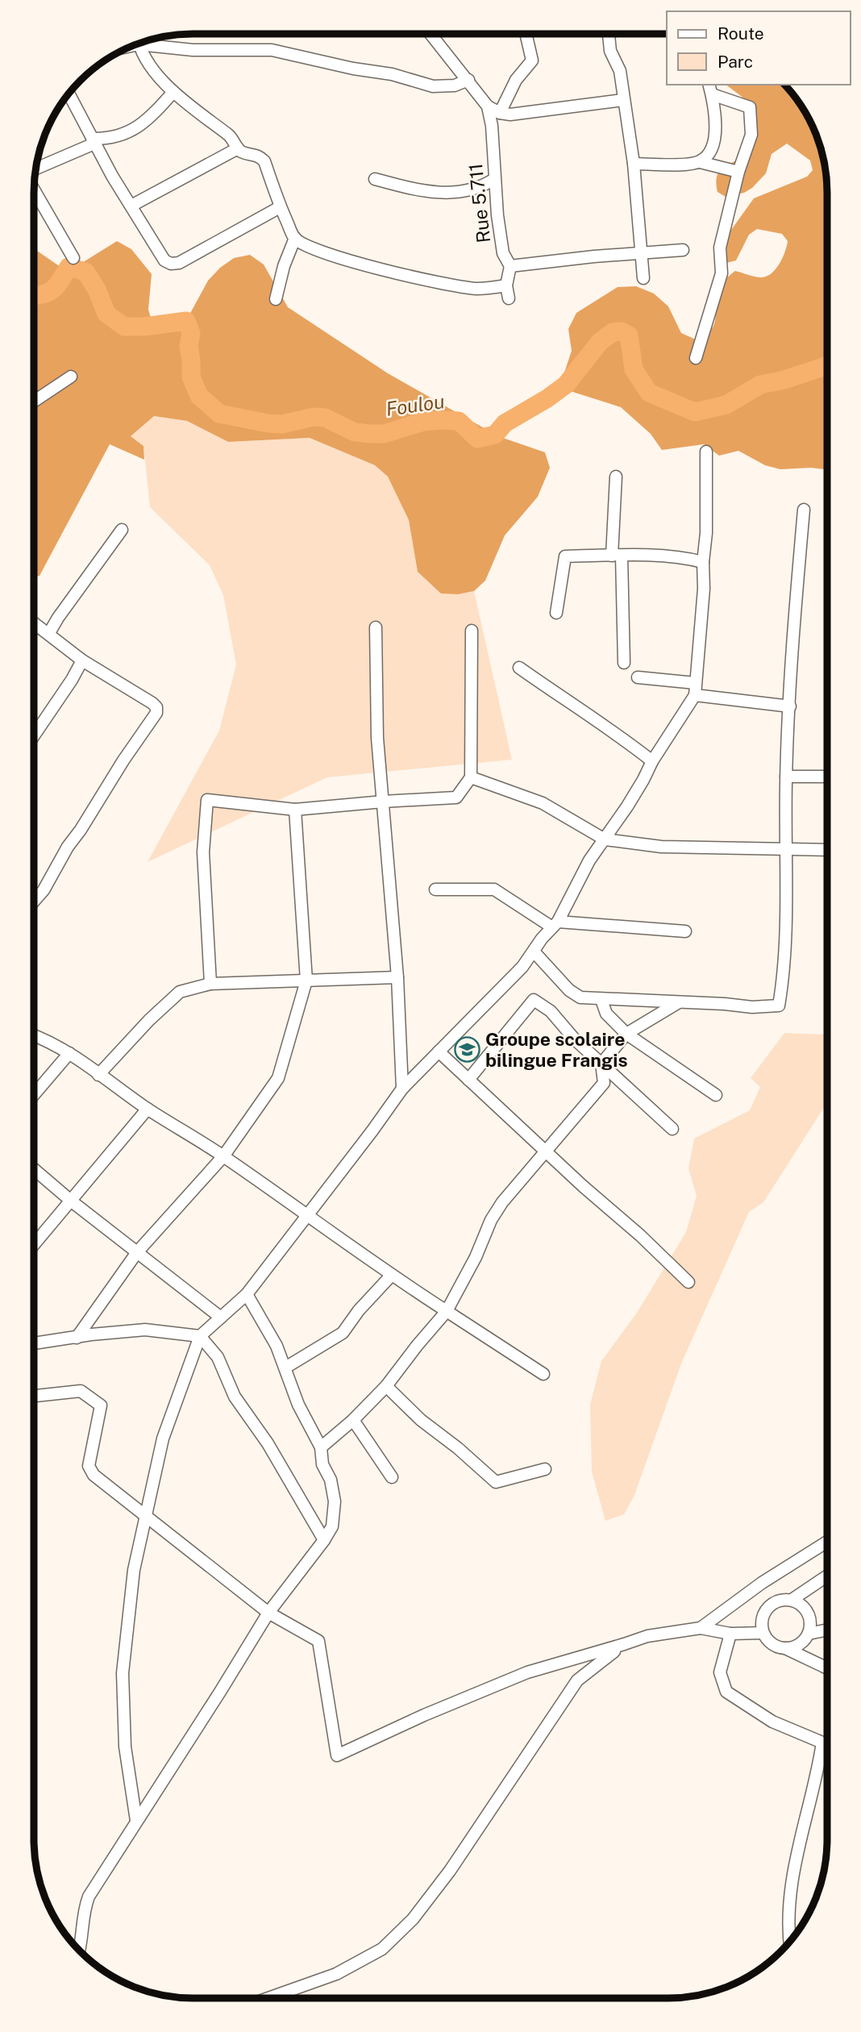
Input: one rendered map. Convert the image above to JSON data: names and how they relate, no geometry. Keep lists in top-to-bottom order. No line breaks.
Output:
{"streets":{"street":["Rue 5.711"]},"water":["Foulou"],"places":{"school or university":["Groupe scolaire bilingue Frangis"]},"legend":["Route","Parc"]}
